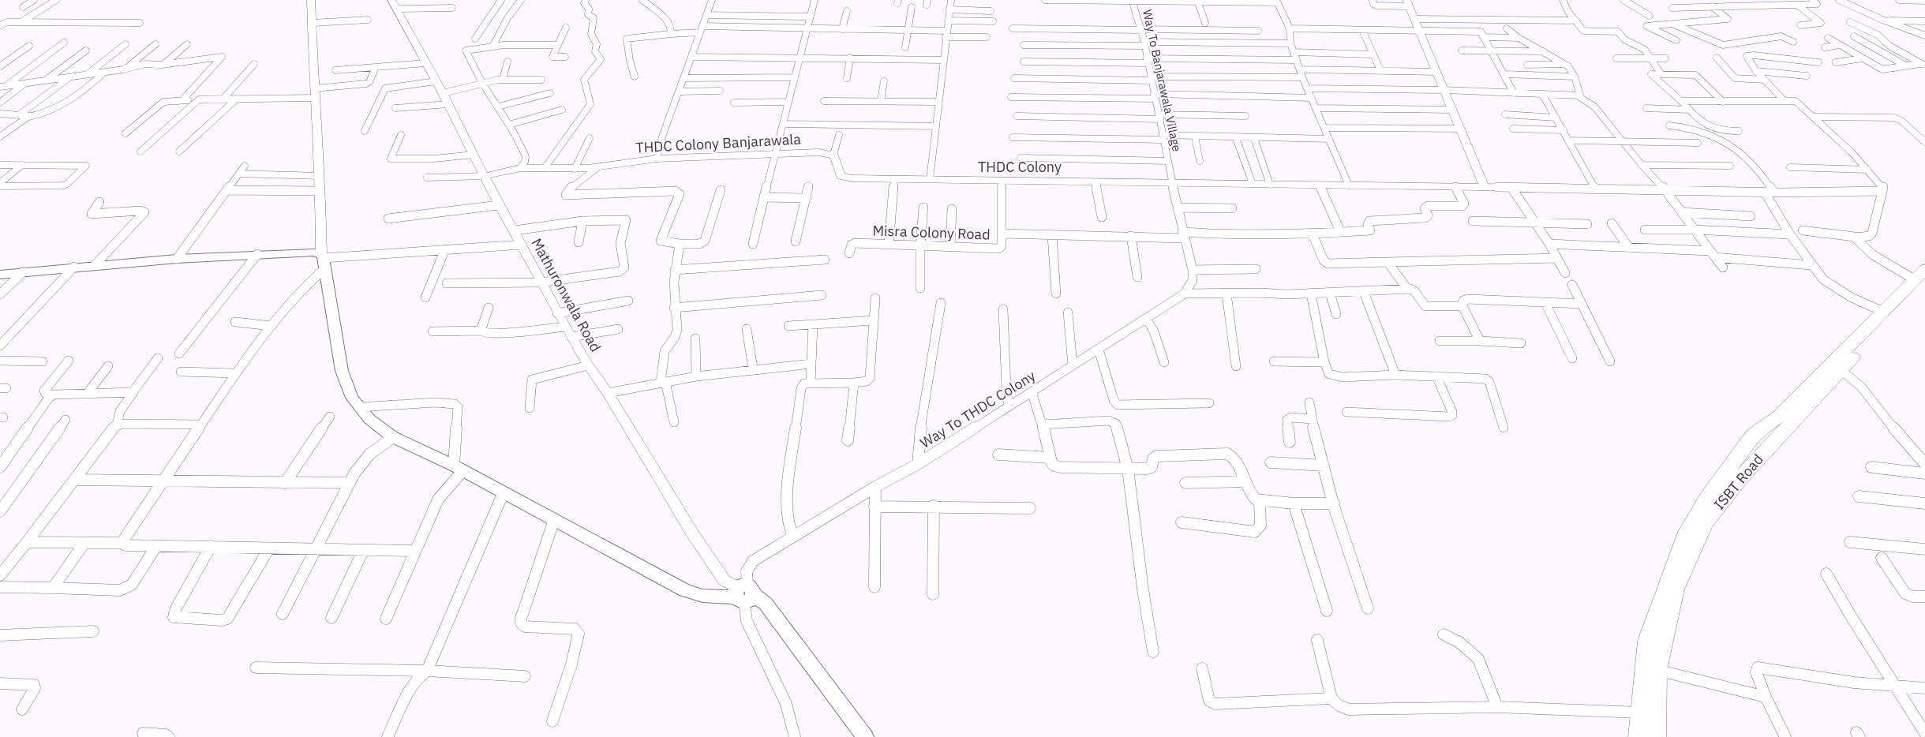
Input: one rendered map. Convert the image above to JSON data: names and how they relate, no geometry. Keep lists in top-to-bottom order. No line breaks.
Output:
{"streets":{"highway":["ISBT Road"],"street":["Way To Banjarawala Village","THDC Colony Banjarawala","THDC Colony","Misra Colony Road","Mathuronwala Road","Way To THDC Colony"]},"crossings":[["THDC Colony Banjarawala","THDC Colony"],["THDC Colony Banjarawala","Mathuronwala Road"],["THDC Colony","Misra Colony Road"],["Mathuronwala Road","Way To THDC Colony"]]}
